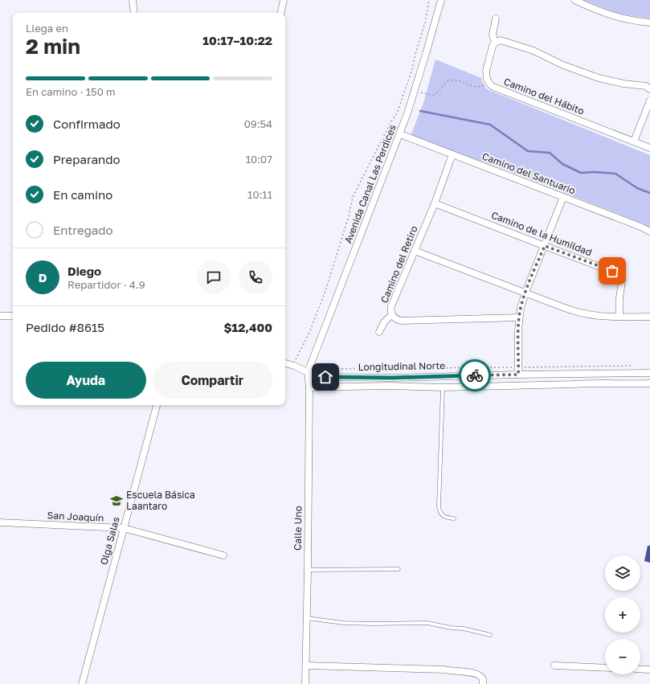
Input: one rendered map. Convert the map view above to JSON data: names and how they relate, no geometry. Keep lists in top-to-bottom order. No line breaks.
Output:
{"streets":{"street":["Camino del Hábito","Camino del Santuario","Avenida Canal Las Perdices","Camino de la Humildad","Camino del Retiro","Longitudinal Norte","San Joaquín","Calle Uno","Olga Salas"]},"crossings":[["Camino del Santuario","Avenida Canal Las Perdices"],["Camino del Santuario","Camino del Retiro"],["Avenida Canal Las Perdices","Longitudinal Norte"],["Avenida Canal Las Perdices","Calle Uno"],["Camino de la Humildad","Camino del Retiro"],["Longitudinal Norte","Calle Uno"],["San Joaquín","Olga Salas"]],"places":{"school or university":["Escuela Básica Laantaro"]},"page":{"heading":["2 min","Llega en","10:17–10:22"],"panel":["Diego","Repartidor · 4.9","Pedido #8615","$12,400"],"bar":"En camino · 150 m","list":[["Confirmado","09:54"],["Preparando","10:07"],["En camino","10:11"],"Entregado"],"round":"D","buttons":["Ayuda","Compartir"],"map_buttons":["+","−"]}}
